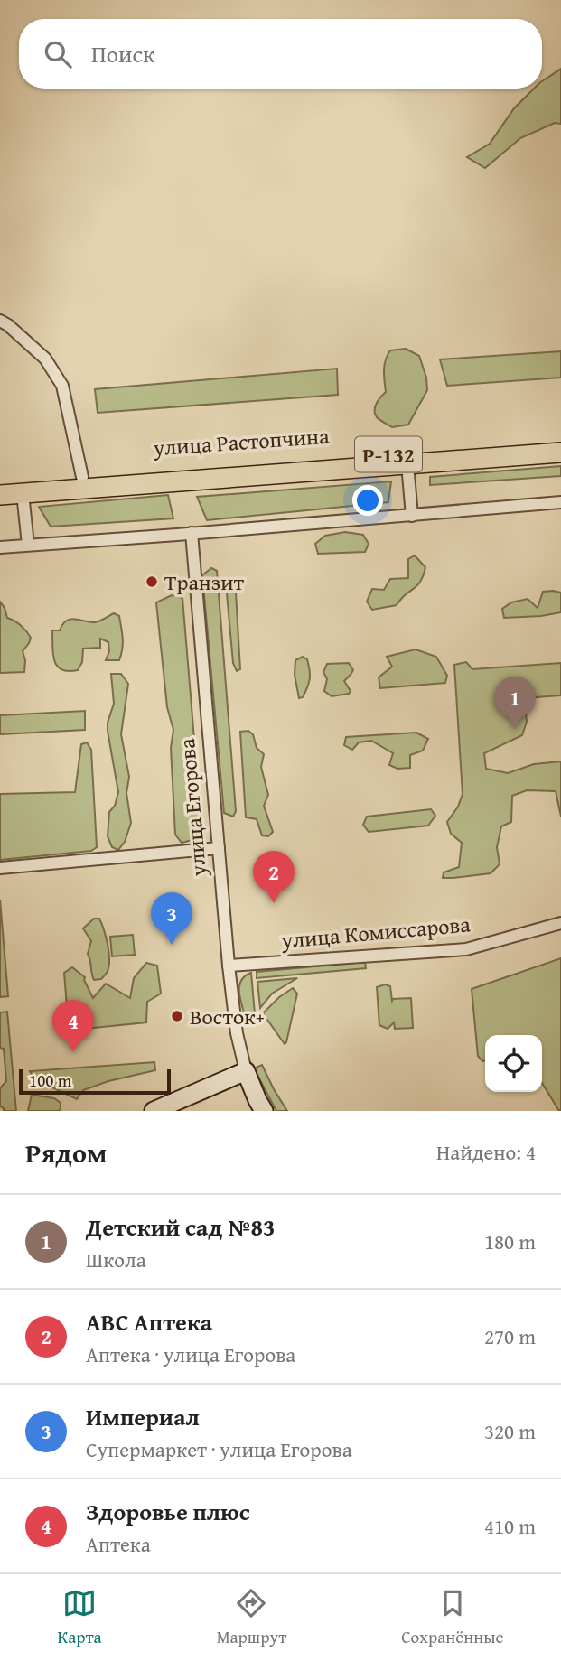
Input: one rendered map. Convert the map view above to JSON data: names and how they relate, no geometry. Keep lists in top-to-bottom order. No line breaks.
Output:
{"streets":{"highway":["улица Растопчина","Р-132"],"main road":["улица Егорова"],"street":["улица Комиссарова"]},"crossings":[["улица Егорова","улица Комиссарова"]],"places":["Транзит","Восток+"],"scale_bar":"100 m","page":{"search":"Поиск","pins":["1","2","3","4"],"scale":"100 m","heading":["Рядом","Найдено: 4"],"list":[{"mark":"1","name":"Детский сад №83","note":"Школа","value":"180 m"},{"mark":"2","name":"ABC Аптека","note":"Аптека · улица Егорова","value":"270 m"},{"mark":"3","name":"Империал","note":"Супермаркет · улица Егорова","value":"320 m"},{"mark":"4","name":"Здоровье плюс","note":"Аптека","value":"410 m"}],"nav":["Карта","Маршрут","Сохранённые"]}}
